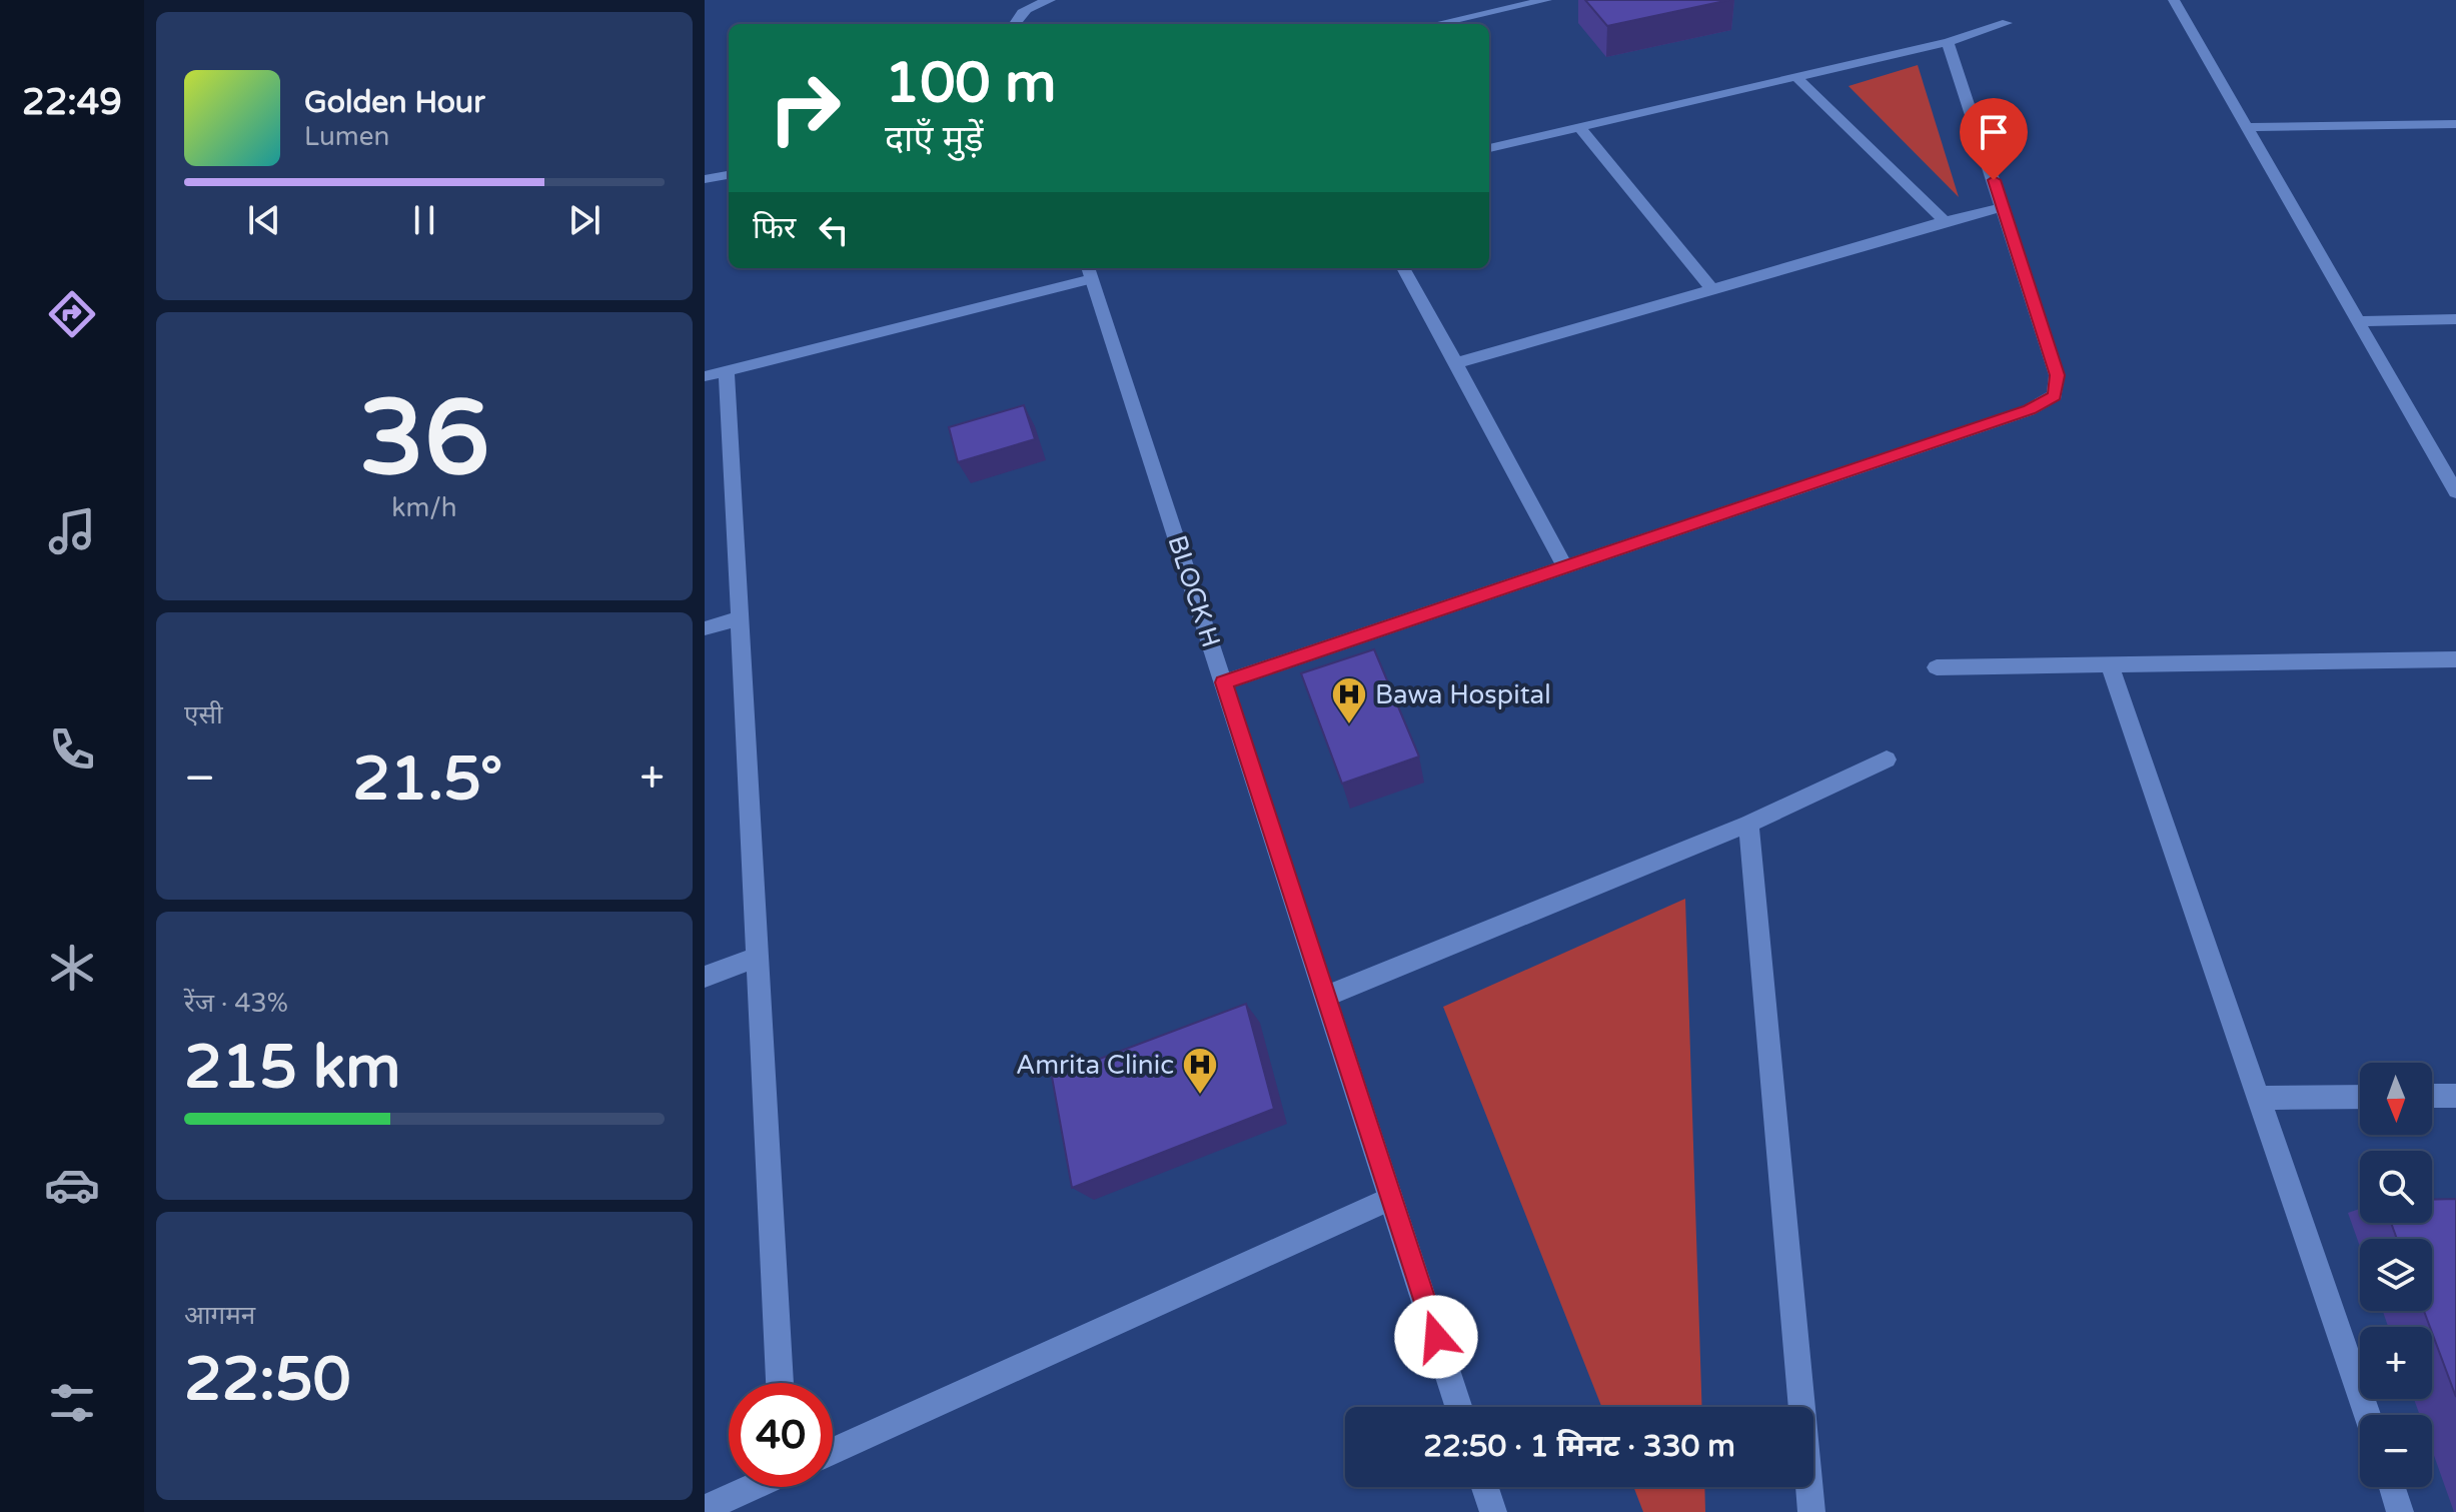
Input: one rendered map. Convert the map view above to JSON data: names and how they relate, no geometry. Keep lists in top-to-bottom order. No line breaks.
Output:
{"streets":{"street":["BLOCK H"]},"places":{"hospital":["Bawa Hospital","Amrita Clinic"]},"north":"bottom","page":{"tabs":"22:49","turn":["100 m","दाएँ मुड़ें"],"song":["Golden Hour","Lumen"],"then":"फिर","tile":[["36","km/h"],"एसी",["रेंज · 43%","215 km"],["आगमन","22:50"]],"heat":["−","21.5°","+"],"map_buttons":["+","−"],"limit":"40","trip":"22:50 · 1 मिनट · 330 m"}}
